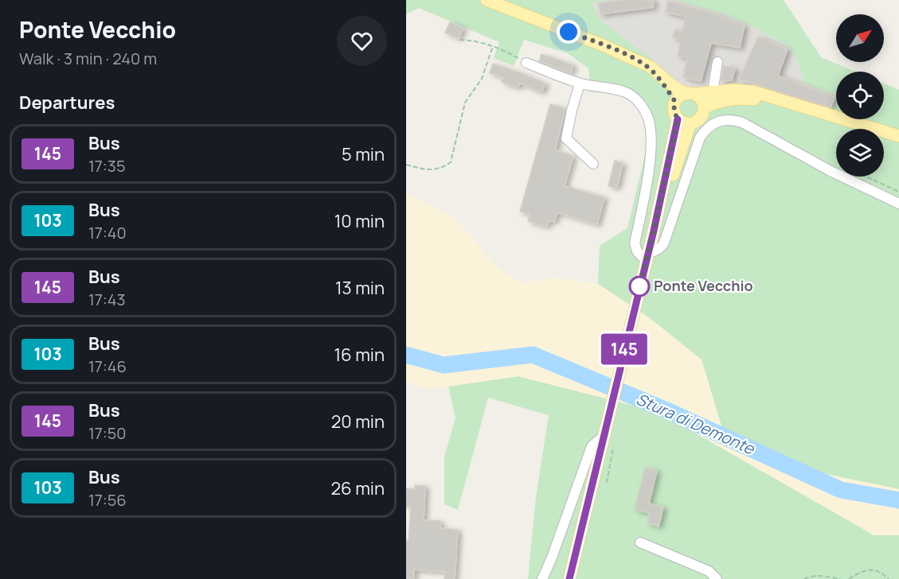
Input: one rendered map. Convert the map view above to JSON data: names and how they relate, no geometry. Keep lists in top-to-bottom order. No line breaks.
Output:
{"water":["Stura di Demonte"],"places":["Ponte Vecchio"],"lines":["bus line 145"],"north":"top right","page":{"heading":[["Ponte Vecchio","Walk · 3 min · 240 m"],"Departures"],"on_map":"145","list":[{"mark":"145","name":"Bus","note":"17:35","value":"5 min"},{"mark":"103","name":"Bus","note":"17:40","value":"10 min"},{"mark":"145","name":"Bus","note":"17:43","value":"13 min"},{"mark":"103","name":"Bus","note":"17:46","value":"16 min"},{"mark":"145","name":"Bus","note":"17:50","value":"20 min"},{"mark":"103","name":"Bus","note":"17:56","value":"26 min"}]}}
